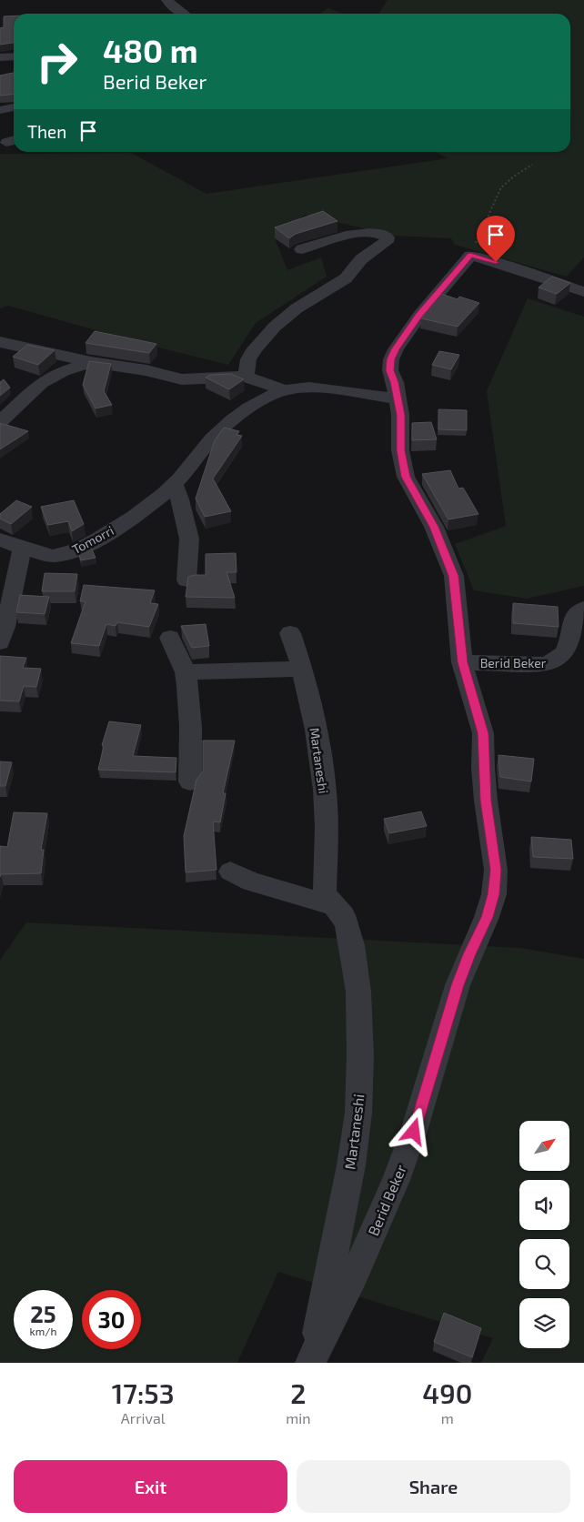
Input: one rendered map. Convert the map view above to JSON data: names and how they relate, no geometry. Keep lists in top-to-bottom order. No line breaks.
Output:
{"streets":{"street":["Tomorri","Berid Beker","Martaneshi"]},"crossings":[["Berid Beker","Martaneshi"]],"north":"top right","page":{"turn":["480 m","Berid Beker"],"then":"Then","speed":"25 km/h","limit":"30","eta":["17:53","Arrival","2","min","490","m"],"buttons":["Exit","Share"]}}
